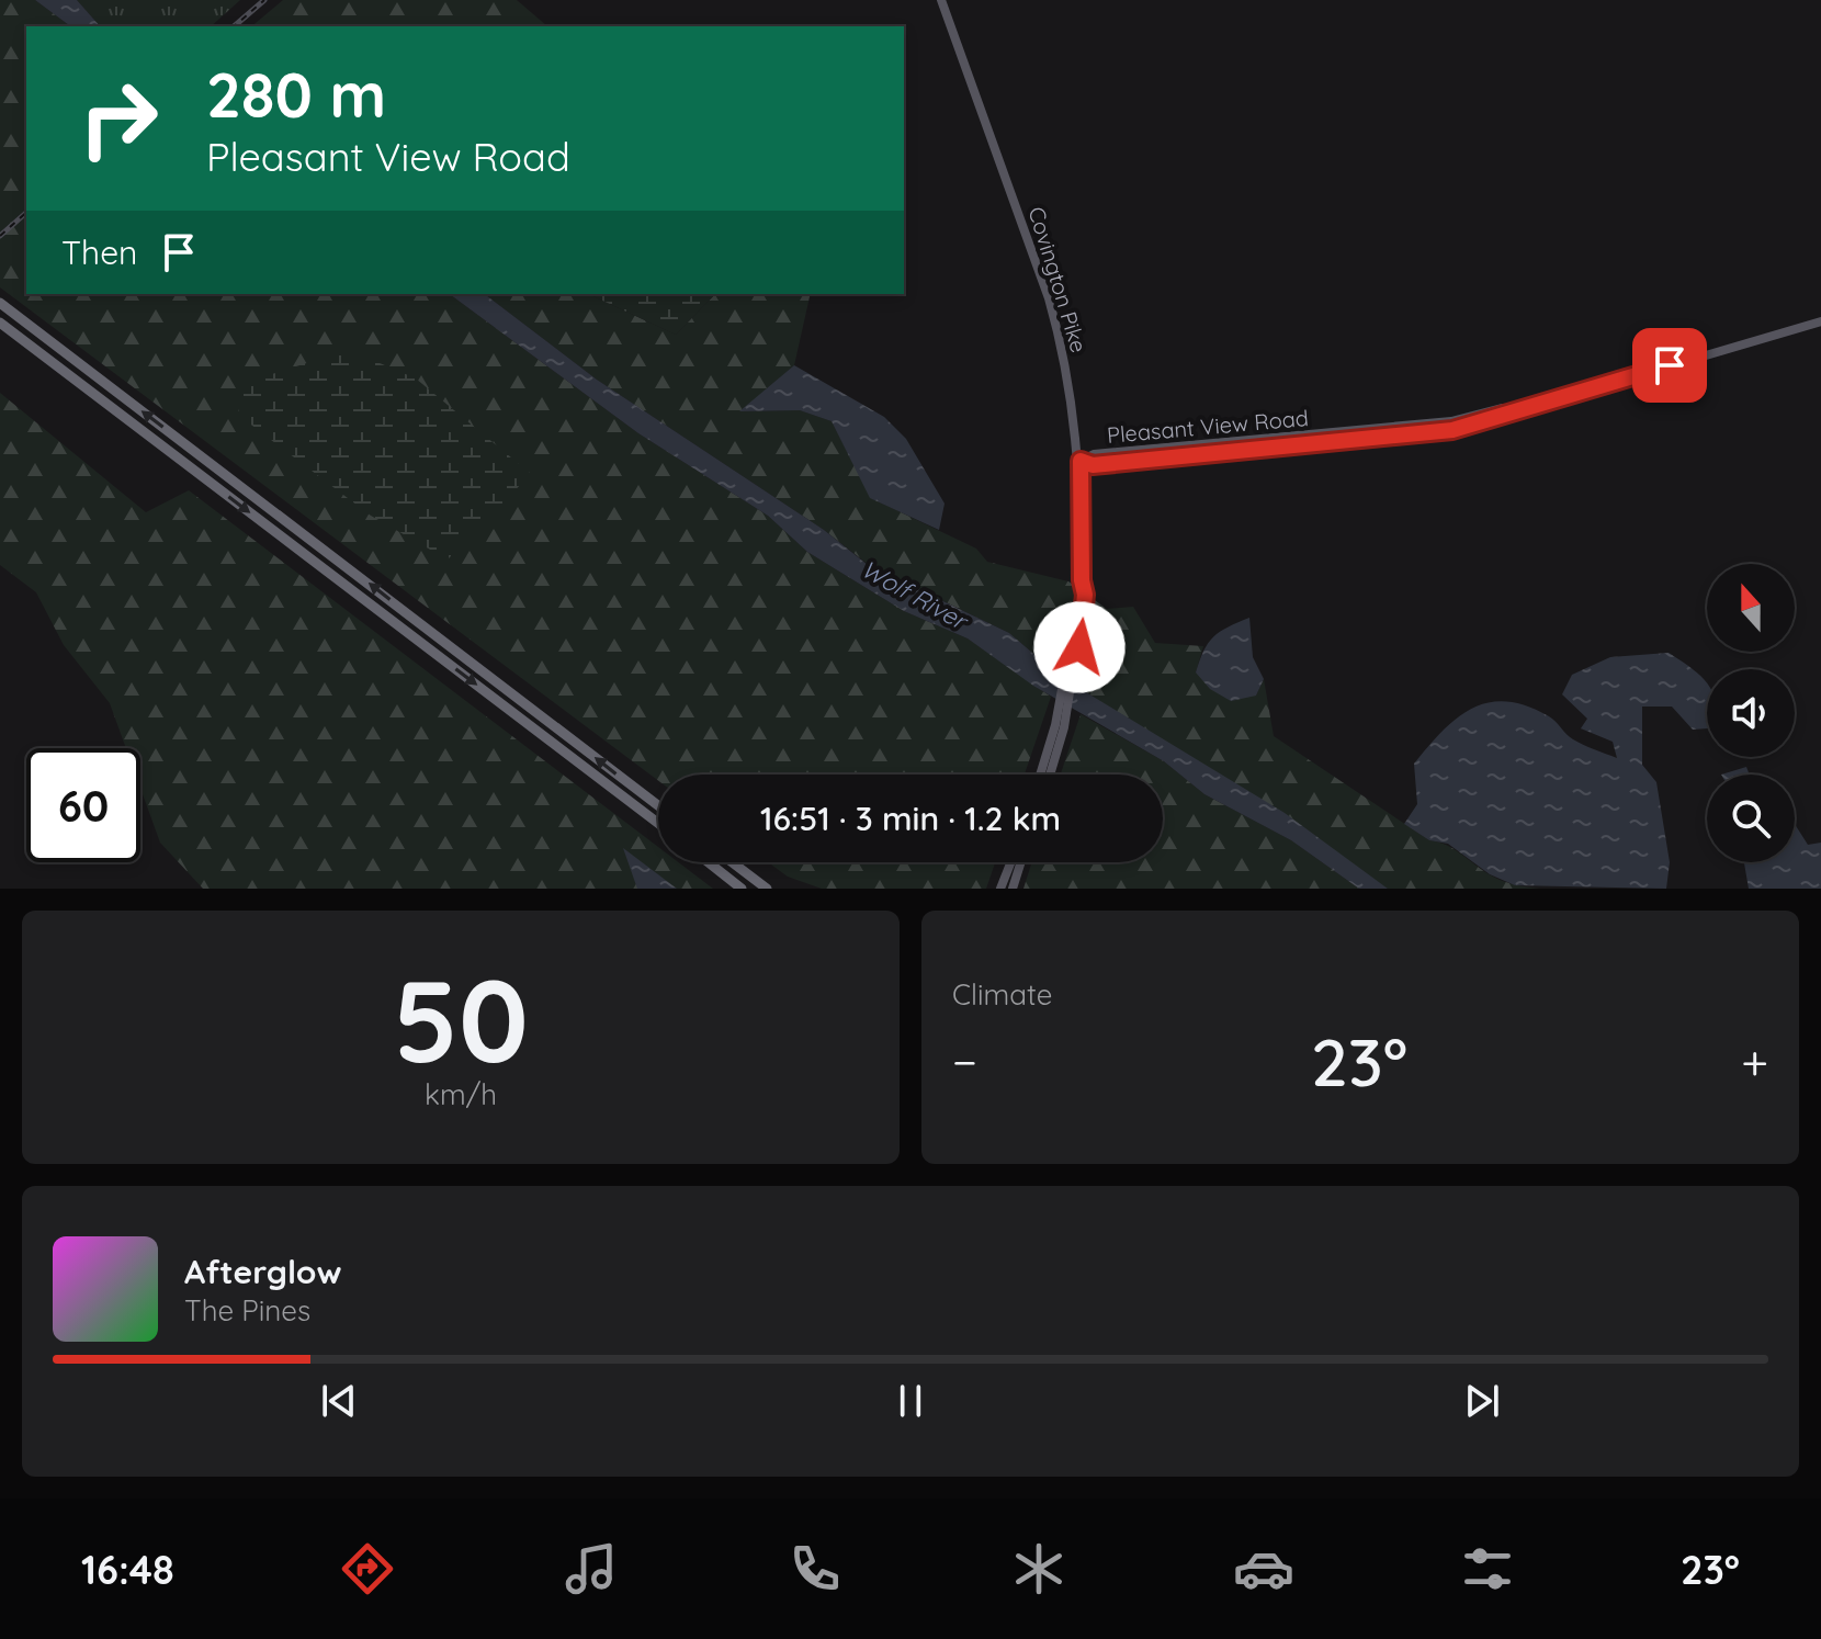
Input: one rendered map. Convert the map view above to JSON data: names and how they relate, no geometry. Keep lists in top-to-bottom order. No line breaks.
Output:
{"streets":{"main road":["Covington Pike","Pleasant View Road"]},"crossings":[["Covington Pike","Pleasant View Road"]],"water":["Wolf River"],"north":"top","page":{"turn":["280 m","Pleasant View Road"],"then":"Then","limit":"60","trip":"16:51 · 3 min · 1.2 km","tile":[["50","km/h"],"Climate"],"heat":["−","23°","+"],"song":["Afterglow","The Pines"],"tabs":["16:48","23°"]}}
